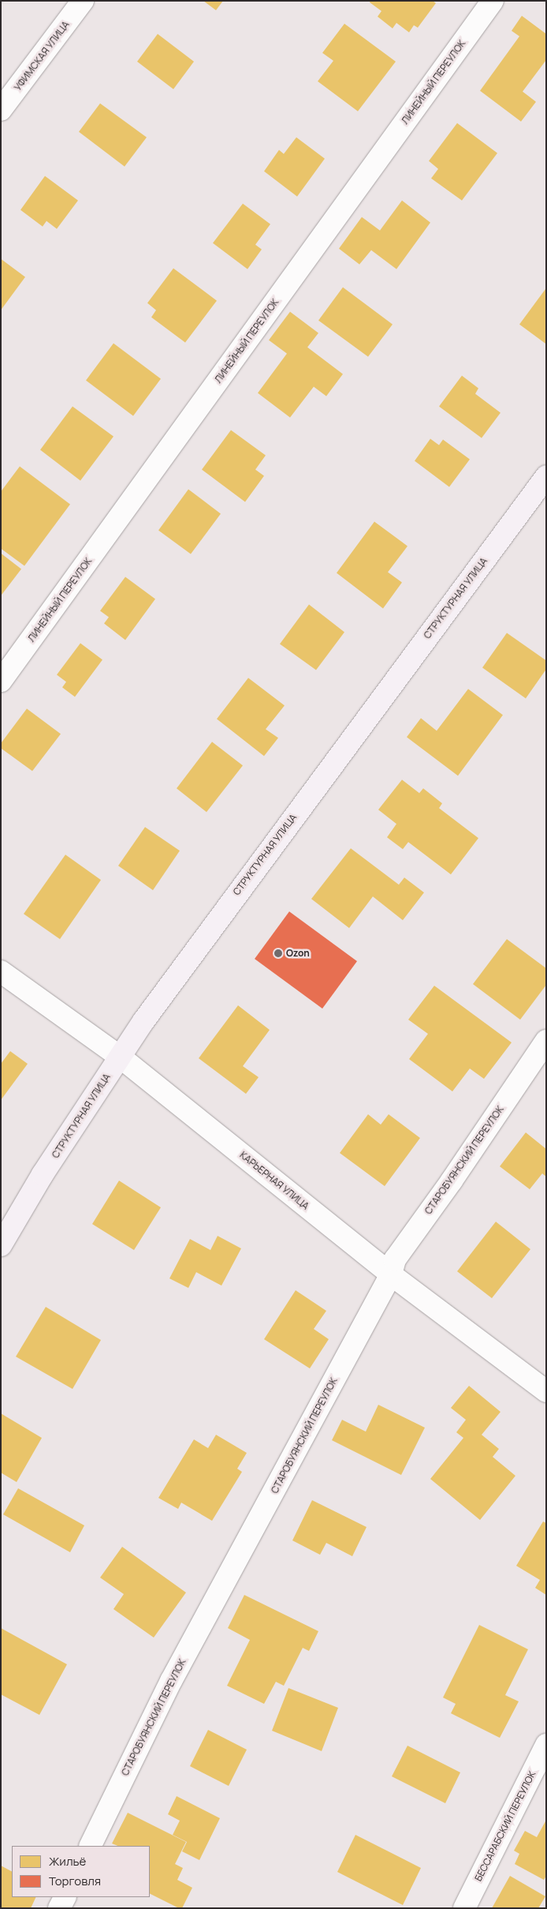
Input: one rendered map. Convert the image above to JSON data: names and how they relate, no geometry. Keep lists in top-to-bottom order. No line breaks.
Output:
{"streets":{"main road":["СТРУКТУРНАЯ УЛИЦА"],"street":["УФИМСКАЯ УЛИЦА","ЛИНЕЙНЫЙ ПЕРЕУЛОК","СТАРОБУЯНСКИЙ ПЕРЕУЛОК","КАРЬЕРНАЯ УЛИЦА","БЕССАРАБСКИЙ ПЕРЕУЛОК"]},"crossings":[["СТРУКТУРНАЯ УЛИЦА","КАРЬЕРНАЯ УЛИЦА"],["СТАРОБУЯНСКИЙ ПЕРЕУЛОК","КАРЬЕРНАЯ УЛИЦА"]],"places":["Ozon"],"legend":["Жильё","Торговля"]}
